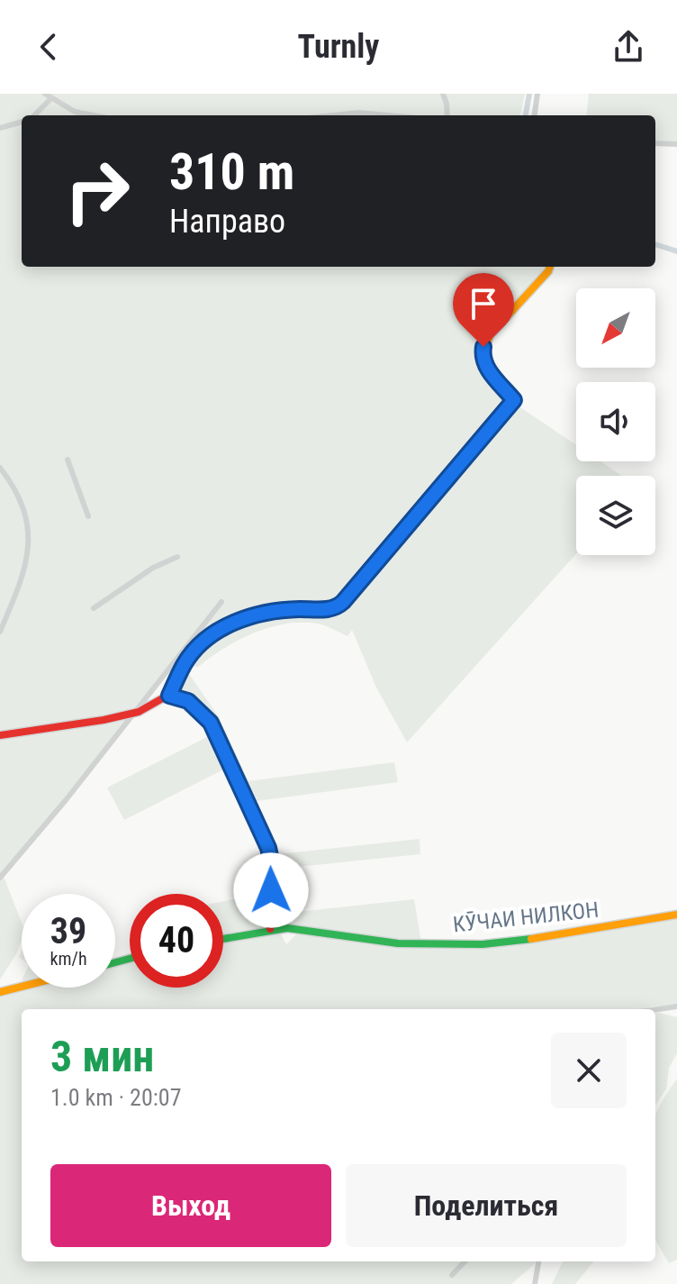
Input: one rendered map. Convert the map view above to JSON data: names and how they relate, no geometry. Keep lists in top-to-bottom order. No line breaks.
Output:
{"streets":{"street":["КӮЧАИ НИЛКОН"]},"north":"bottom left","page":{"header":"Turnly","turn":["310 m","Направо"],"speed":"39 km/h","limit":"40","heading":["3 мин","1.0 km · 20:07"],"buttons":["Выход","Поделиться"]}}
